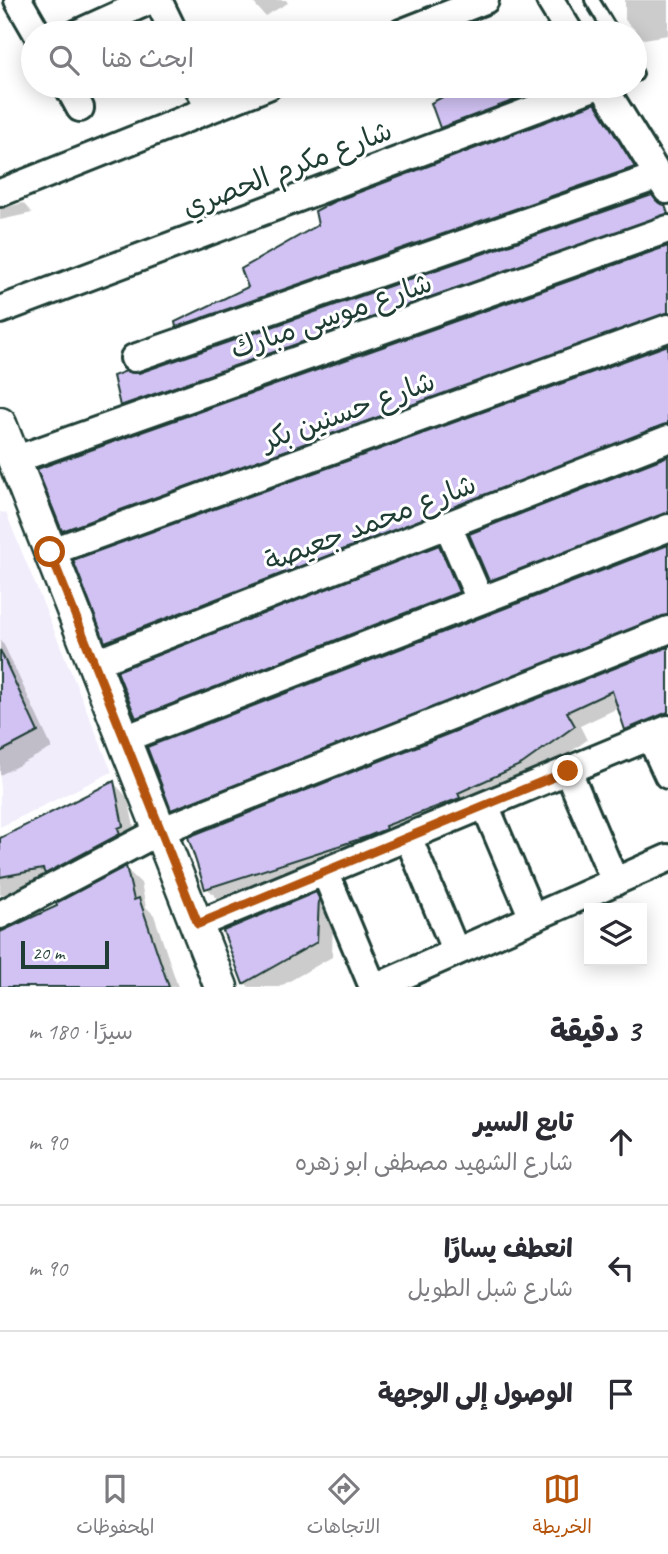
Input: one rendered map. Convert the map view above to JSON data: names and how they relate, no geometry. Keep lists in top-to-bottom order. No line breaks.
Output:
{"streets":{"street":["شارع مكرم الحصري","شارع موسى مبارك","شارع حسنين بكر","شارع محمد جعيصة"]},"scale_bar":"20 m","page":{"search":"ابحث هنا","scale":"20 m","heading":["3 دقيقة","سيرًا · 180 m"],"list":[["تابع السير","شارع الشهيد مصطفى ابو زهره","90 m"],["انعطف يسارًا","شارع شبل الطويل","90 m"],"الوصول إلى الوجهة"],"nav":["الخريطة","الاتجاهات","المحفوظات"]}}
